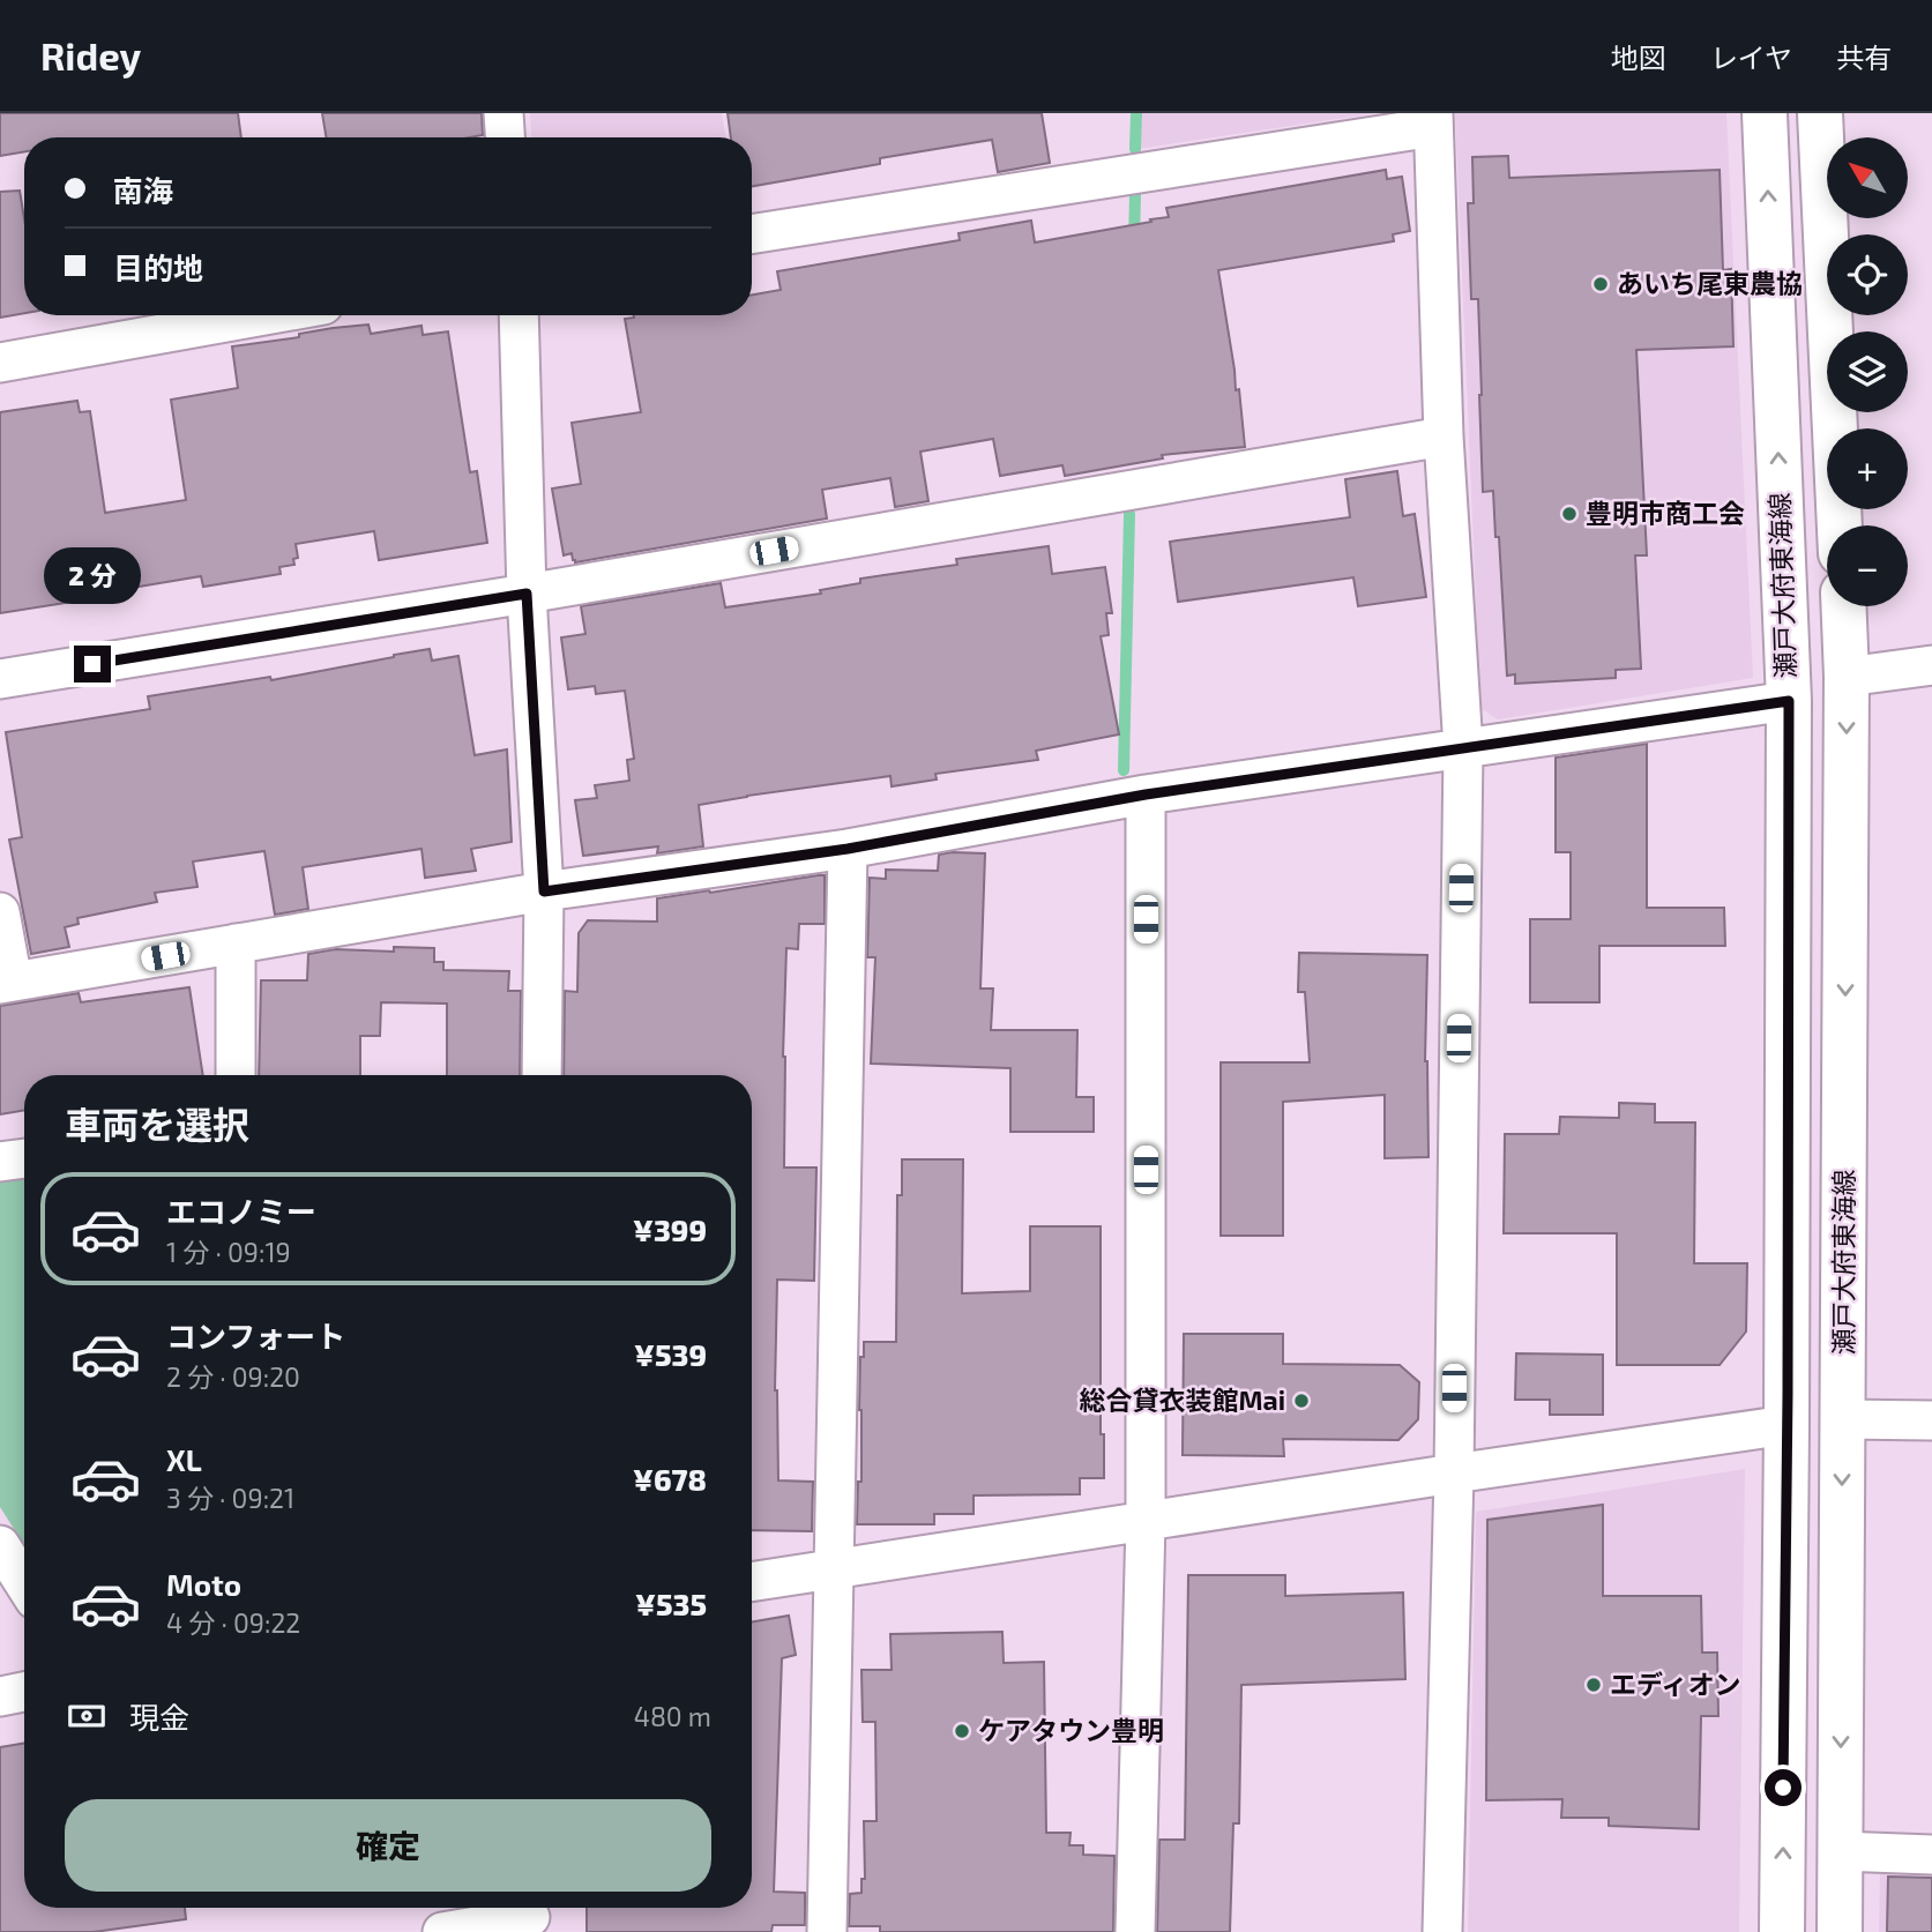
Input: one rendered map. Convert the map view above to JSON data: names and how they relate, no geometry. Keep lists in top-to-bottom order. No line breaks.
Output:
{"streets":{"main road":["瀬戸大府東海線"]},"places":["あいち尾東農協","豊明市商工会","総合貸衣装館Mai","エディオン","ケアタウン豊明"],"north":"top left","page":{"header":"Ridey","nav":["地図","レイヤ","共有"],"map_buttons":["+","−"],"banner":["南海","目的地"],"bubble":"2 分","heading":"車両を選択","list":[{"name":"エコノミー","note":"1 分 · 09:19","value":"¥399"},{"name":"コンフォート","note":"2 分 · 09:20","value":"¥539"},{"name":"XL","note":"3 分 · 09:21","value":"¥678"},{"name":"Moto","note":"4 分 · 09:22","value":"¥535"}],"pay":["現金","480 m"],"buttons":"確定"}}
